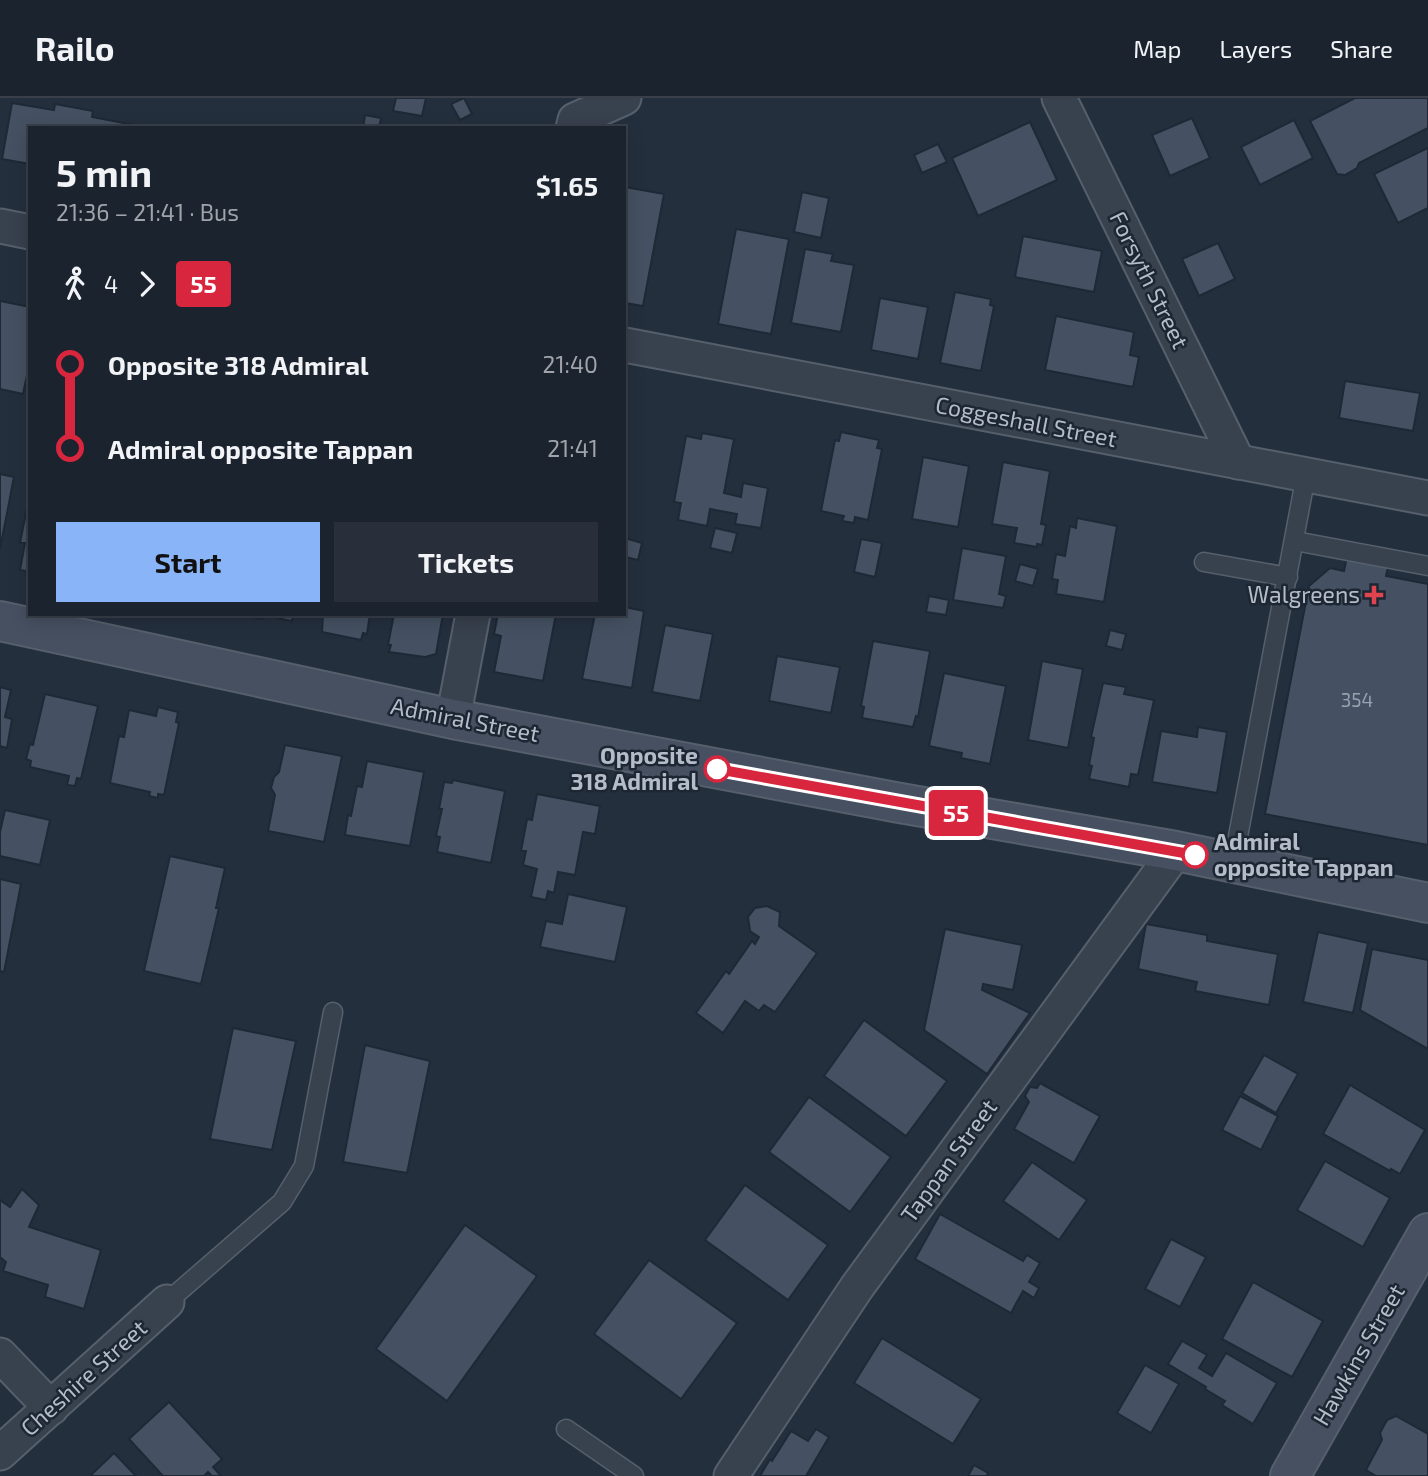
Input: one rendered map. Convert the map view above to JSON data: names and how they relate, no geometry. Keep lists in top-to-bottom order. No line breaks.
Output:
{"streets":{"main road":["Admiral Street","Hawkins Street"],"street":["Forsyth Street","Coggeshall Street","Tappan Street","Cheshire Street"]},"crossings":[["Forsyth Street","Coggeshall Street"],["Admiral Street","Tappan Street"]],"places":{"health":["Walgreens"],"other":["Opposite 318 Admiral","Admiral opposite Tappan"]},"lines":["bus line 55"],"house_numbers":["354"],"page":{"header":"Railo","nav":["Map","Layers","Share"],"on_map":"55","heading":["5 min","21:36 – 21:41 · Bus","$1.65"],"legs":["4","55"],"list":[{"name":"Opposite 318 Admiral","value":"21:40"},{"name":"Admiral opposite Tappan","value":"21:41"}],"buttons":["Start","Tickets"]}}
